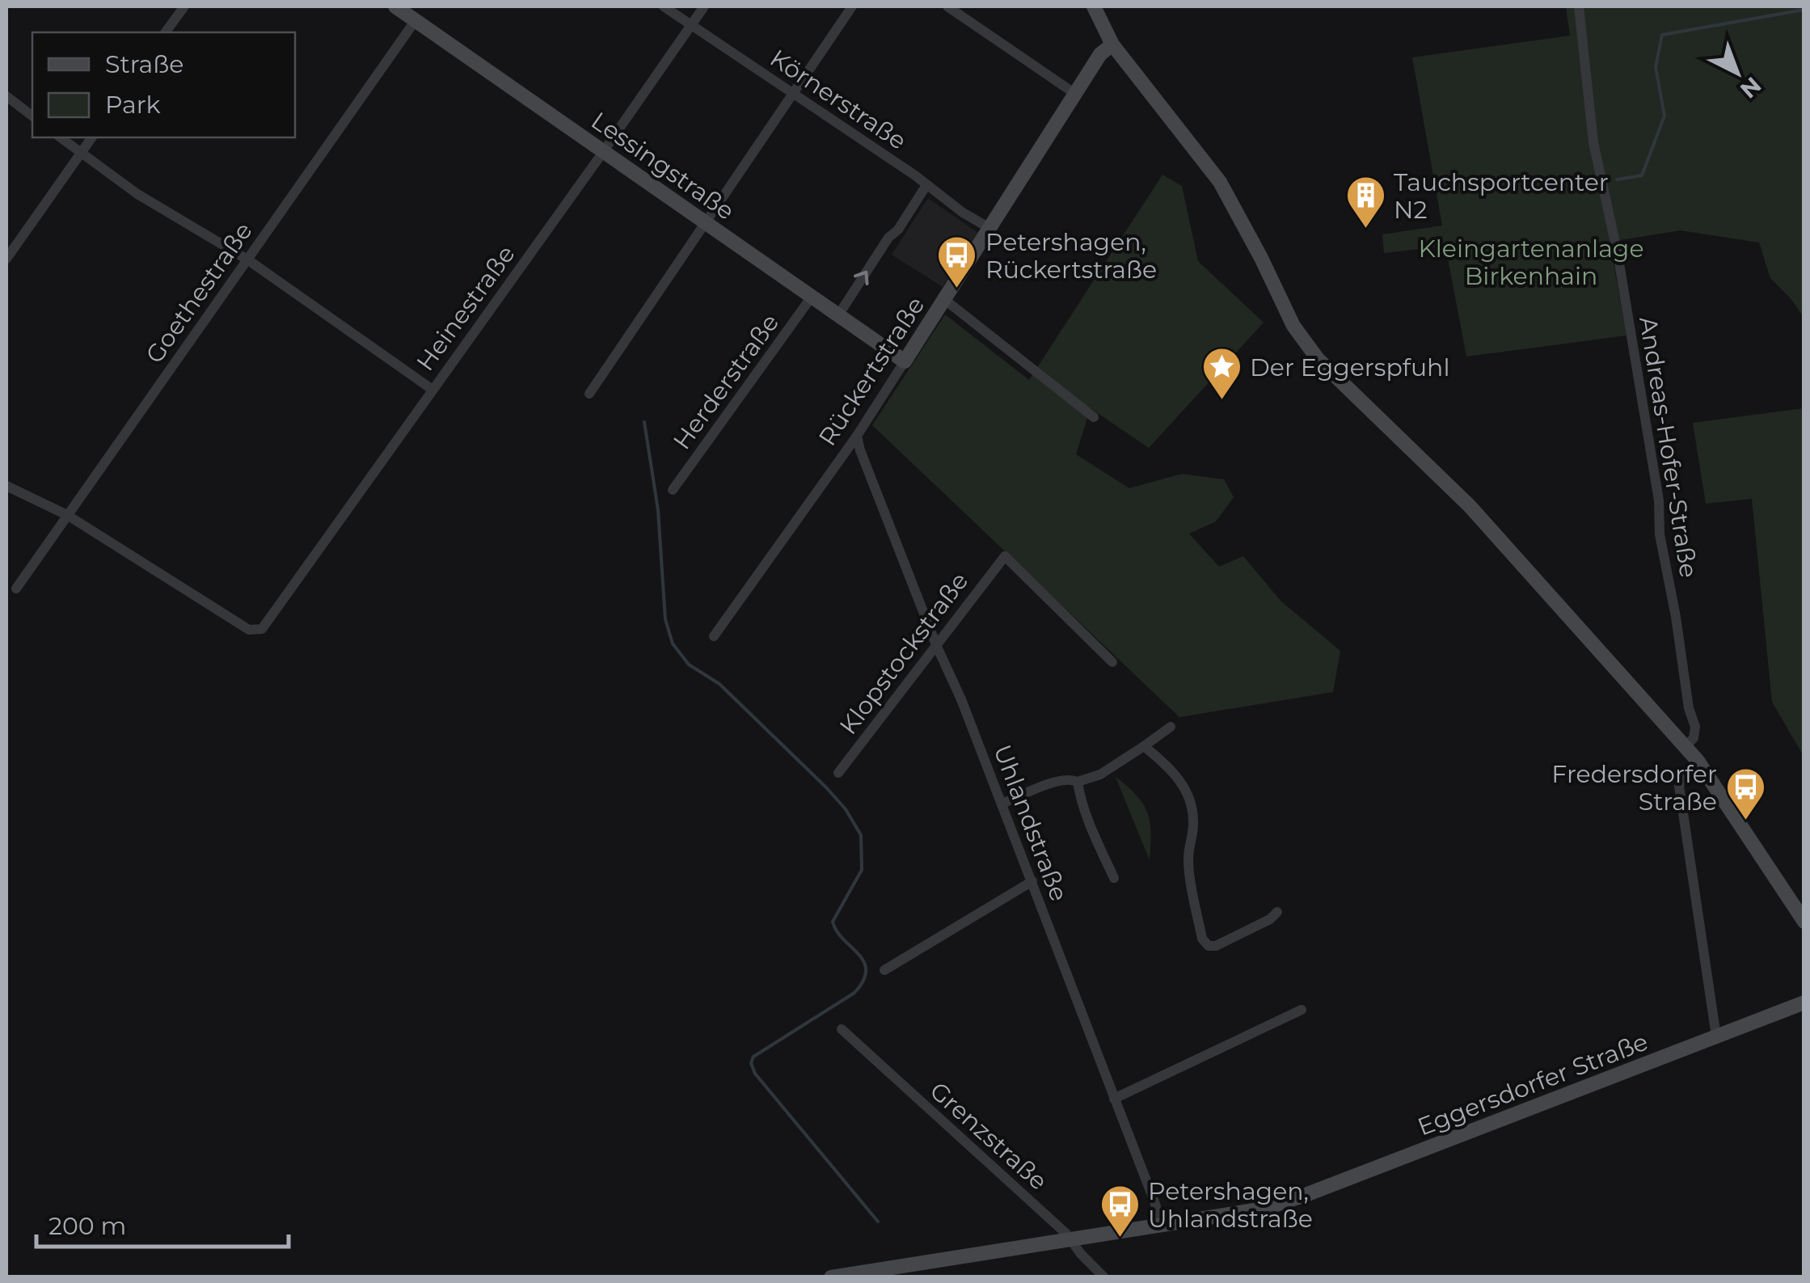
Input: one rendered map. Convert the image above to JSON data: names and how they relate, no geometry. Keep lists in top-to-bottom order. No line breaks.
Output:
{"streets":{"street":["Körnerstraße","Lessingstraße","Goethestraße","Heinestraße","Rückertstraße","Herderstraße","Andreas-Hofer-Straße","Klopstockstraße","Uhlandstraße","Eggersdorfer Straße","Grenzstraße"]},"crossings":[["Körnerstraße","Heinestraße"],["Körnerstraße","Rückertstraße"],["Lessingstraße","Goethestraße"],["Lessingstraße","Heinestraße"],["Lessingstraße","Rückertstraße"],["Lessingstraße","Herderstraße"],["Goethestraße","Heinestraße"],["Rückertstraße","Uhlandstraße"],["Klopstockstraße","Uhlandstraße"],["Uhlandstraße","Eggersdorfer Straße"],["Eggersdorfer Straße","Grenzstraße"]],"parks":["Kleingartenanlage Birkenhain"],"places":{"building":["Tauchsportcenter N2"],"bus stop":["Petershagen, Rückertstraße","Fredersdorfer Straße","Petershagen, Uhlandstraße"],"place":["Der Eggerspfuhl"]},"legend":["Straße","Park"],"scale_bar":"200 m","north":"bottom right"}
